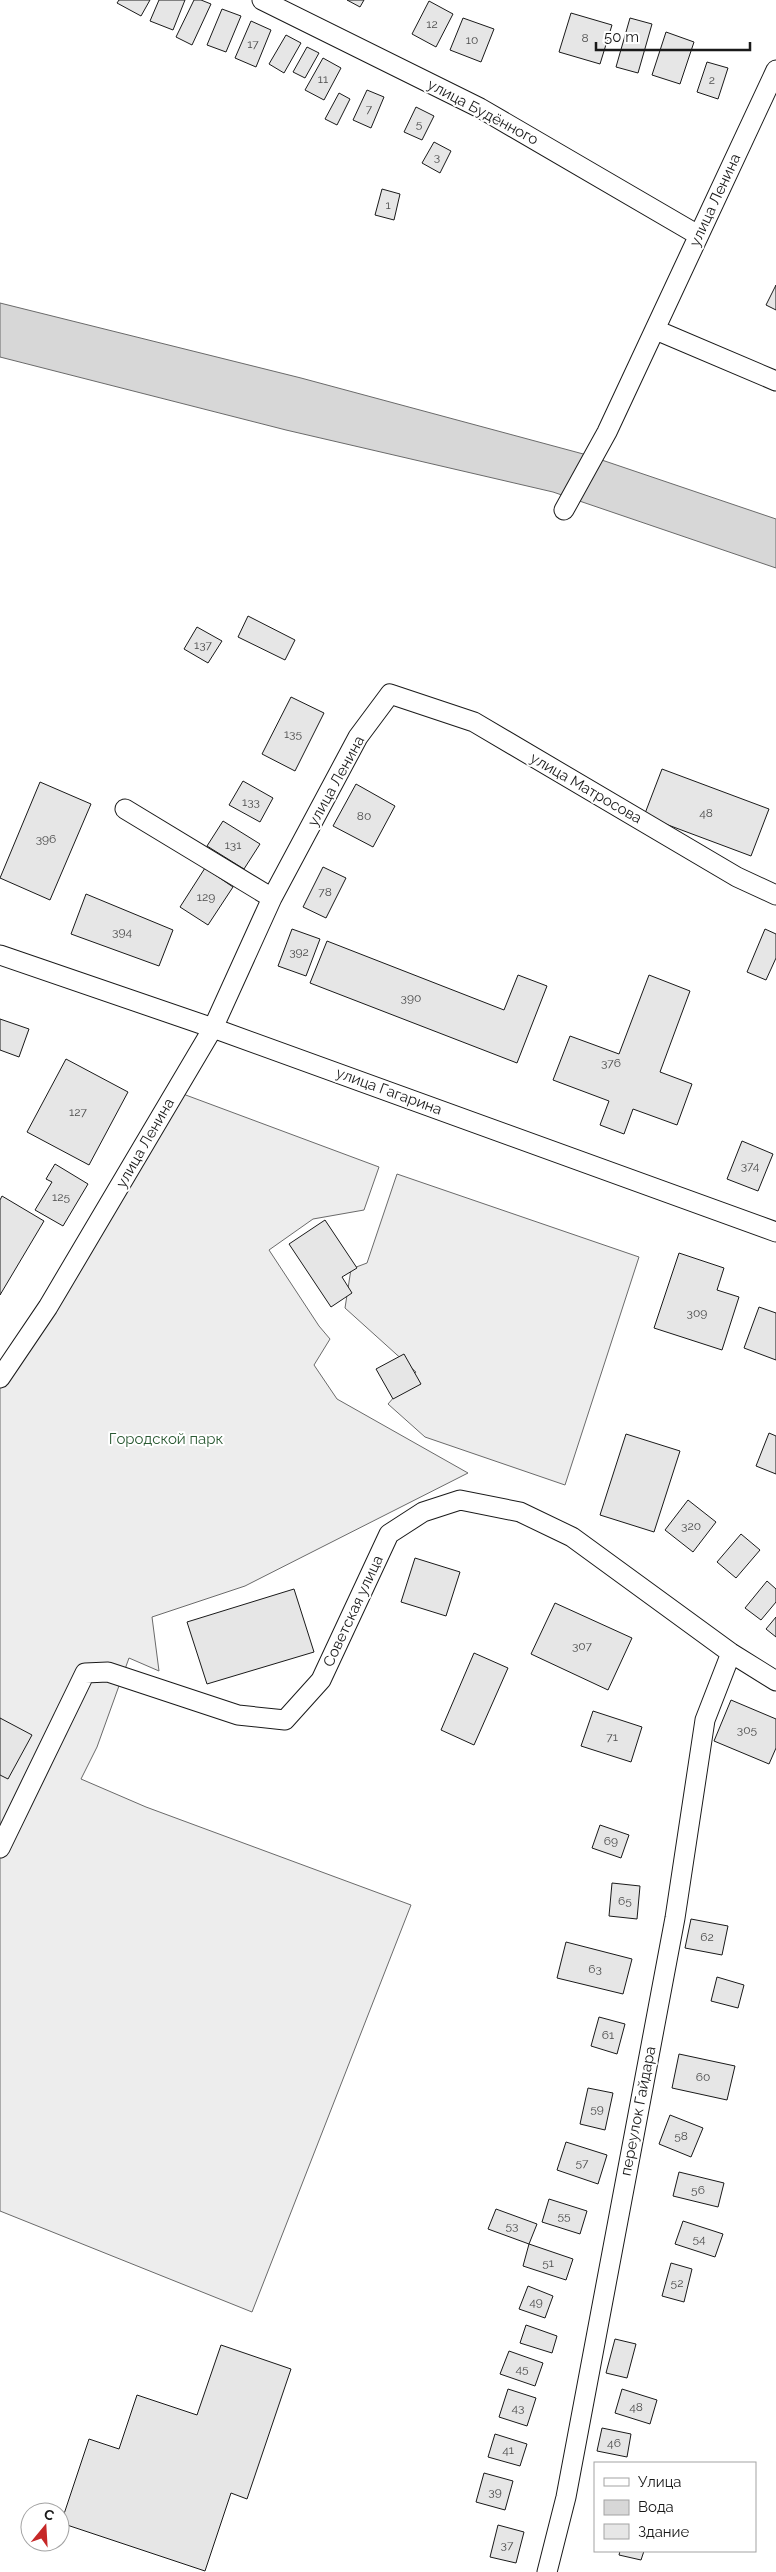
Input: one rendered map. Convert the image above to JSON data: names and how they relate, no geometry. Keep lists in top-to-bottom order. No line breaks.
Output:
{"streets":{"street":["улица Будённого","улица Ленина","улица Матросова","улица Гагарина","Советская улица","переулок Гайдара"]},"crossings":[["улица Будённого","улица Ленина"],["улица Ленина","улица Матросова"],["улица Ленина","улица Гагарина"],["Советская улица","переулок Гайдара"]],"parks":["Городской парк"],"house_numbers":["12","8","10","17","11","2","7","5","3","1","137","135","133","48","80","396","131","78","129","394","392","390","376","127","374","125","309","320","307","305","71","69","65","62","63","61","60","59","58","57","56","55","53","54","51","52","49","45","48","43","46","41","39","37"],"legend":["Улица","Вода","Здание"],"scale_bar":"50 m","north":"top"}
